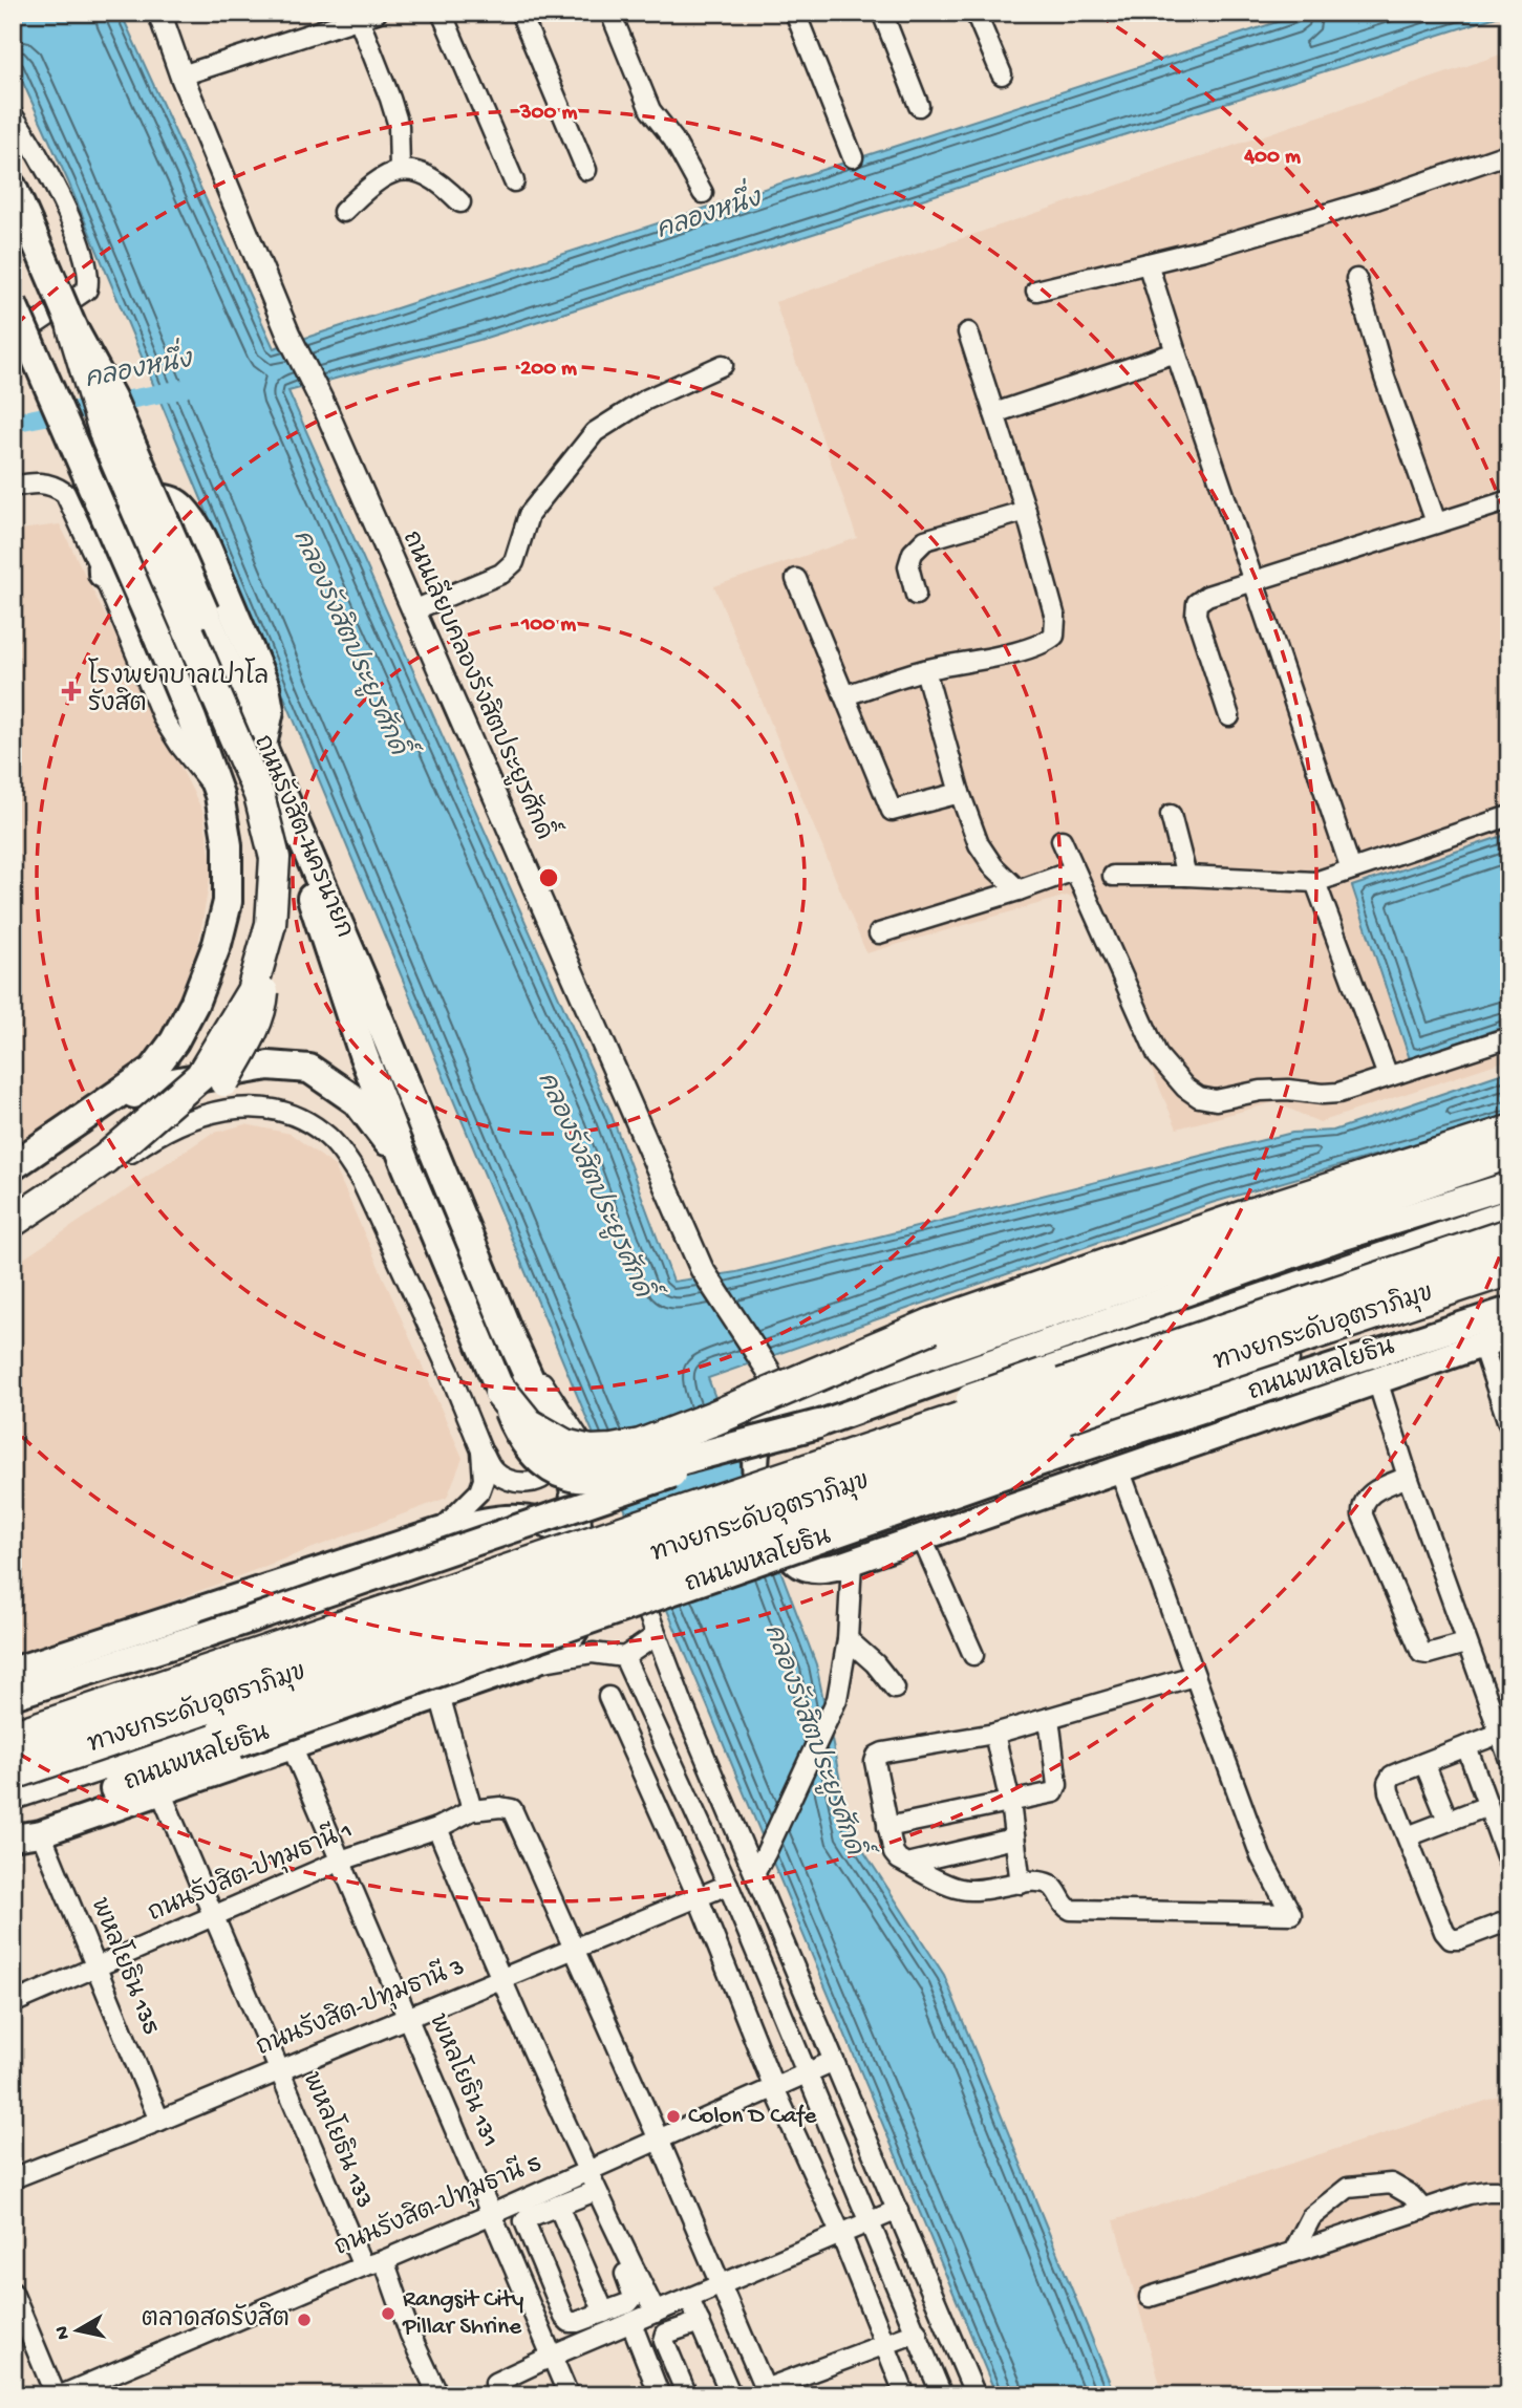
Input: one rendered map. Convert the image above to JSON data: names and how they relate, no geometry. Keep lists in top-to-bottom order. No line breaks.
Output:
{"streets":{"highway":["ทางยกระดับอุตราภิมุข","ถนนพหลโยธิน"],"main road":["ถนนรังสิต-นครนายก"],"street":["ถนนเลียบคลองรังสิตประยูรศักดิ์","ถนนรังสิต-ปทุมธานี 1","พหลโยธิน 135","ถนนรังสิต-ปทุมธานี 3","พหลโยธิน 131","พหลโยธิน 133","ถนนรังสิต-ปทุมธานี 5"]},"crossings":[["ถนนรังสิต-ปทุมธานี 1","พหลโยธิน 135"],["ถนนรังสิต-ปทุมธานี 1","ถนนรังสิต-ปทุมธานี 3"],["ถนนรังสิต-ปทุมธานี 1","พหลโยธิน 131"],["ถนนรังสิต-ปทุมธานี 1","พหลโยธิน 133"],["พหลโยธิน 135","ถนนรังสิต-ปทุมธานี 3"],["ถนนรังสิต-ปทุมธานี 3","พหลโยธิน 131"],["ถนนรังสิต-ปทุมธานี 3","พหลโยธิน 133"],["พหลโยธิน 131","ถนนรังสิต-ปทุมธานี 5"],["พหลโยธิน 133","ถนนรังสิต-ปทุมธานี 5"]],"water":["คลองหนึ่ง","คลองรังสิตประยูรศักดิ์"],"places":{"health":["โรงพยาบาลเปาโล รังสิต"],"other":["Colon D Cafe","Rangsit City Pillar Shrine","ตลาดสดรังสิต"]},"north":"left","rings":["300 m","400 m","200 m","100 m"]}
